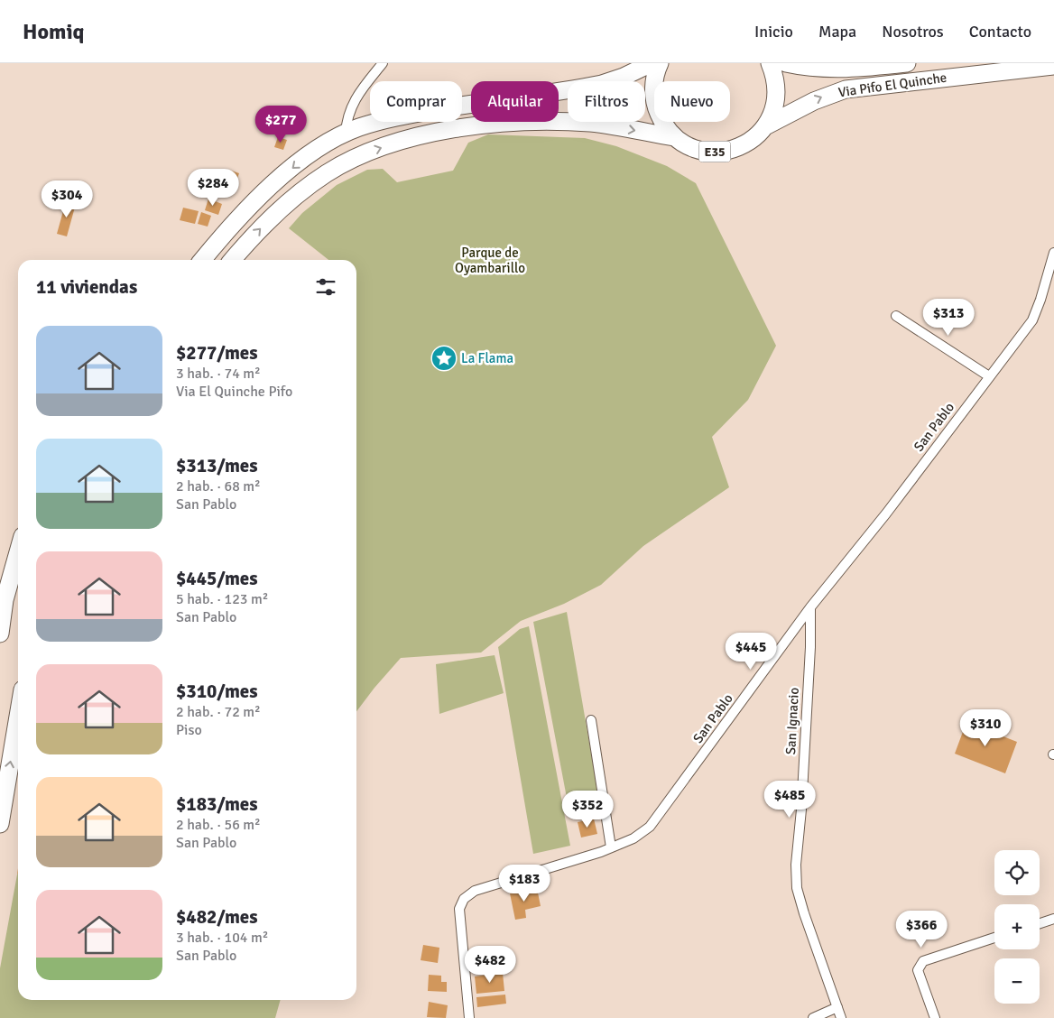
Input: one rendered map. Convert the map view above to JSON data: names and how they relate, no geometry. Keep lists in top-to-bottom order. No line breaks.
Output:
{"streets":{"highway":["Via Pifo El Quinche","E35"],"street":["San Pablo","San Ignacio"]},"crossings":[["Via Pifo El Quinche","E35"],["San Pablo","San Ignacio"]],"parks":["Parque de Oyambarillo"],"places":{"place":["La Flama"]},"page":{"header":"Homiq","nav":["Inicio","Mapa","Nosotros","Contacto"],"chip":["Comprar","Alquilar","Filtros","Nuevo"],"price":["$277","$284","$304","$313","$445","$310","$485","$352","$183","$366","$482"],"heading":"11 viviendas","list":[{"name":"$277/mes","note":"3 hab. · 74 m² · Via El Quinche Pifo"},{"name":"$313/mes","note":"2 hab. · 68 m² · San Pablo"},{"name":"$445/mes","note":"5 hab. · 123 m² · San Pablo"},{"name":"$310/mes","note":"2 hab. · 72 m² · Piso"},{"name":"$183/mes","note":"2 hab. · 56 m² · San Pablo"},{"name":"$482/mes","note":"3 hab. · 104 m² · San Pablo"}],"map_buttons":["+","−"]}}
